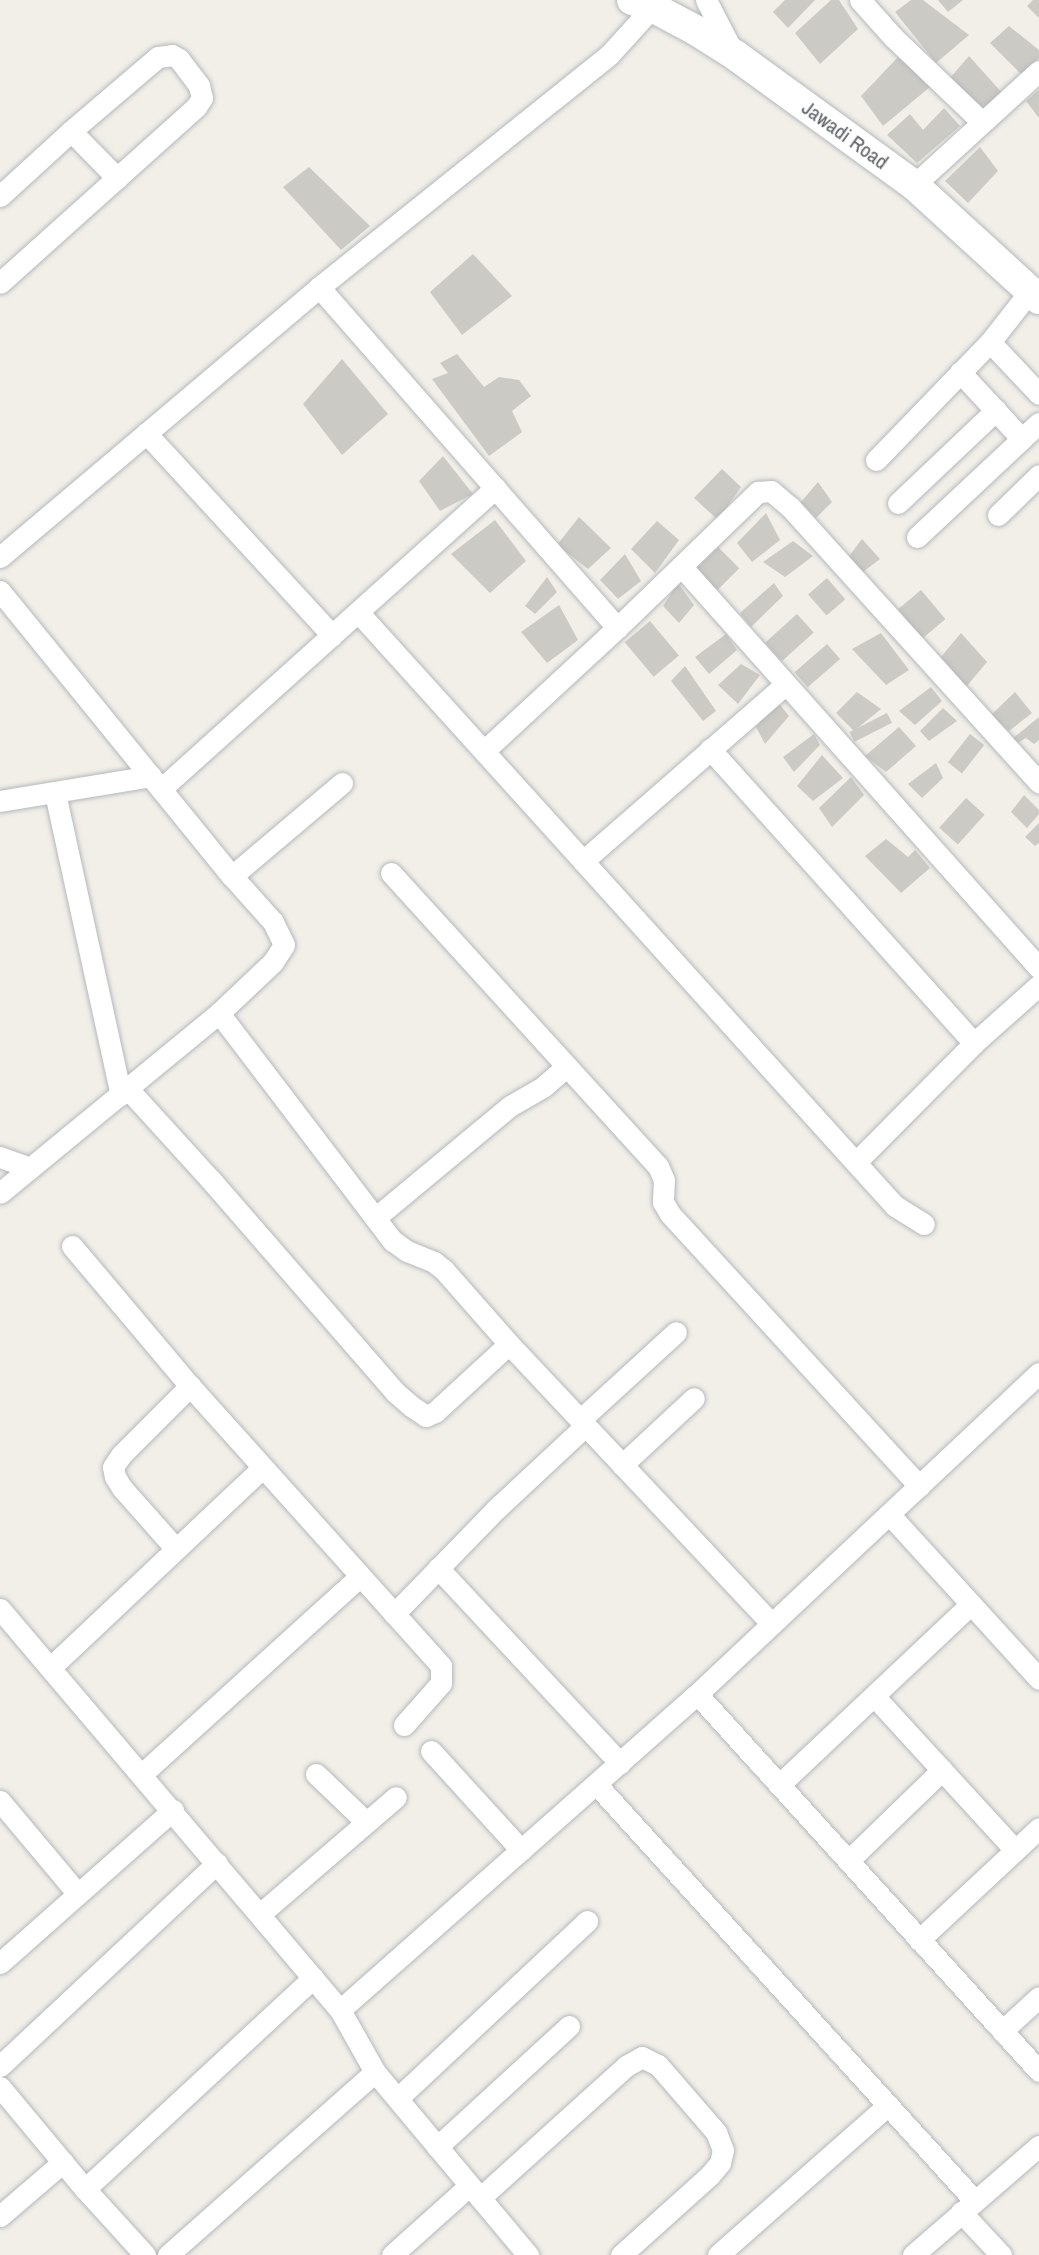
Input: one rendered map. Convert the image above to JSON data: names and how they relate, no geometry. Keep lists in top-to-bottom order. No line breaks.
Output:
{"streets":{"street":["Jawadi Road"]}}
